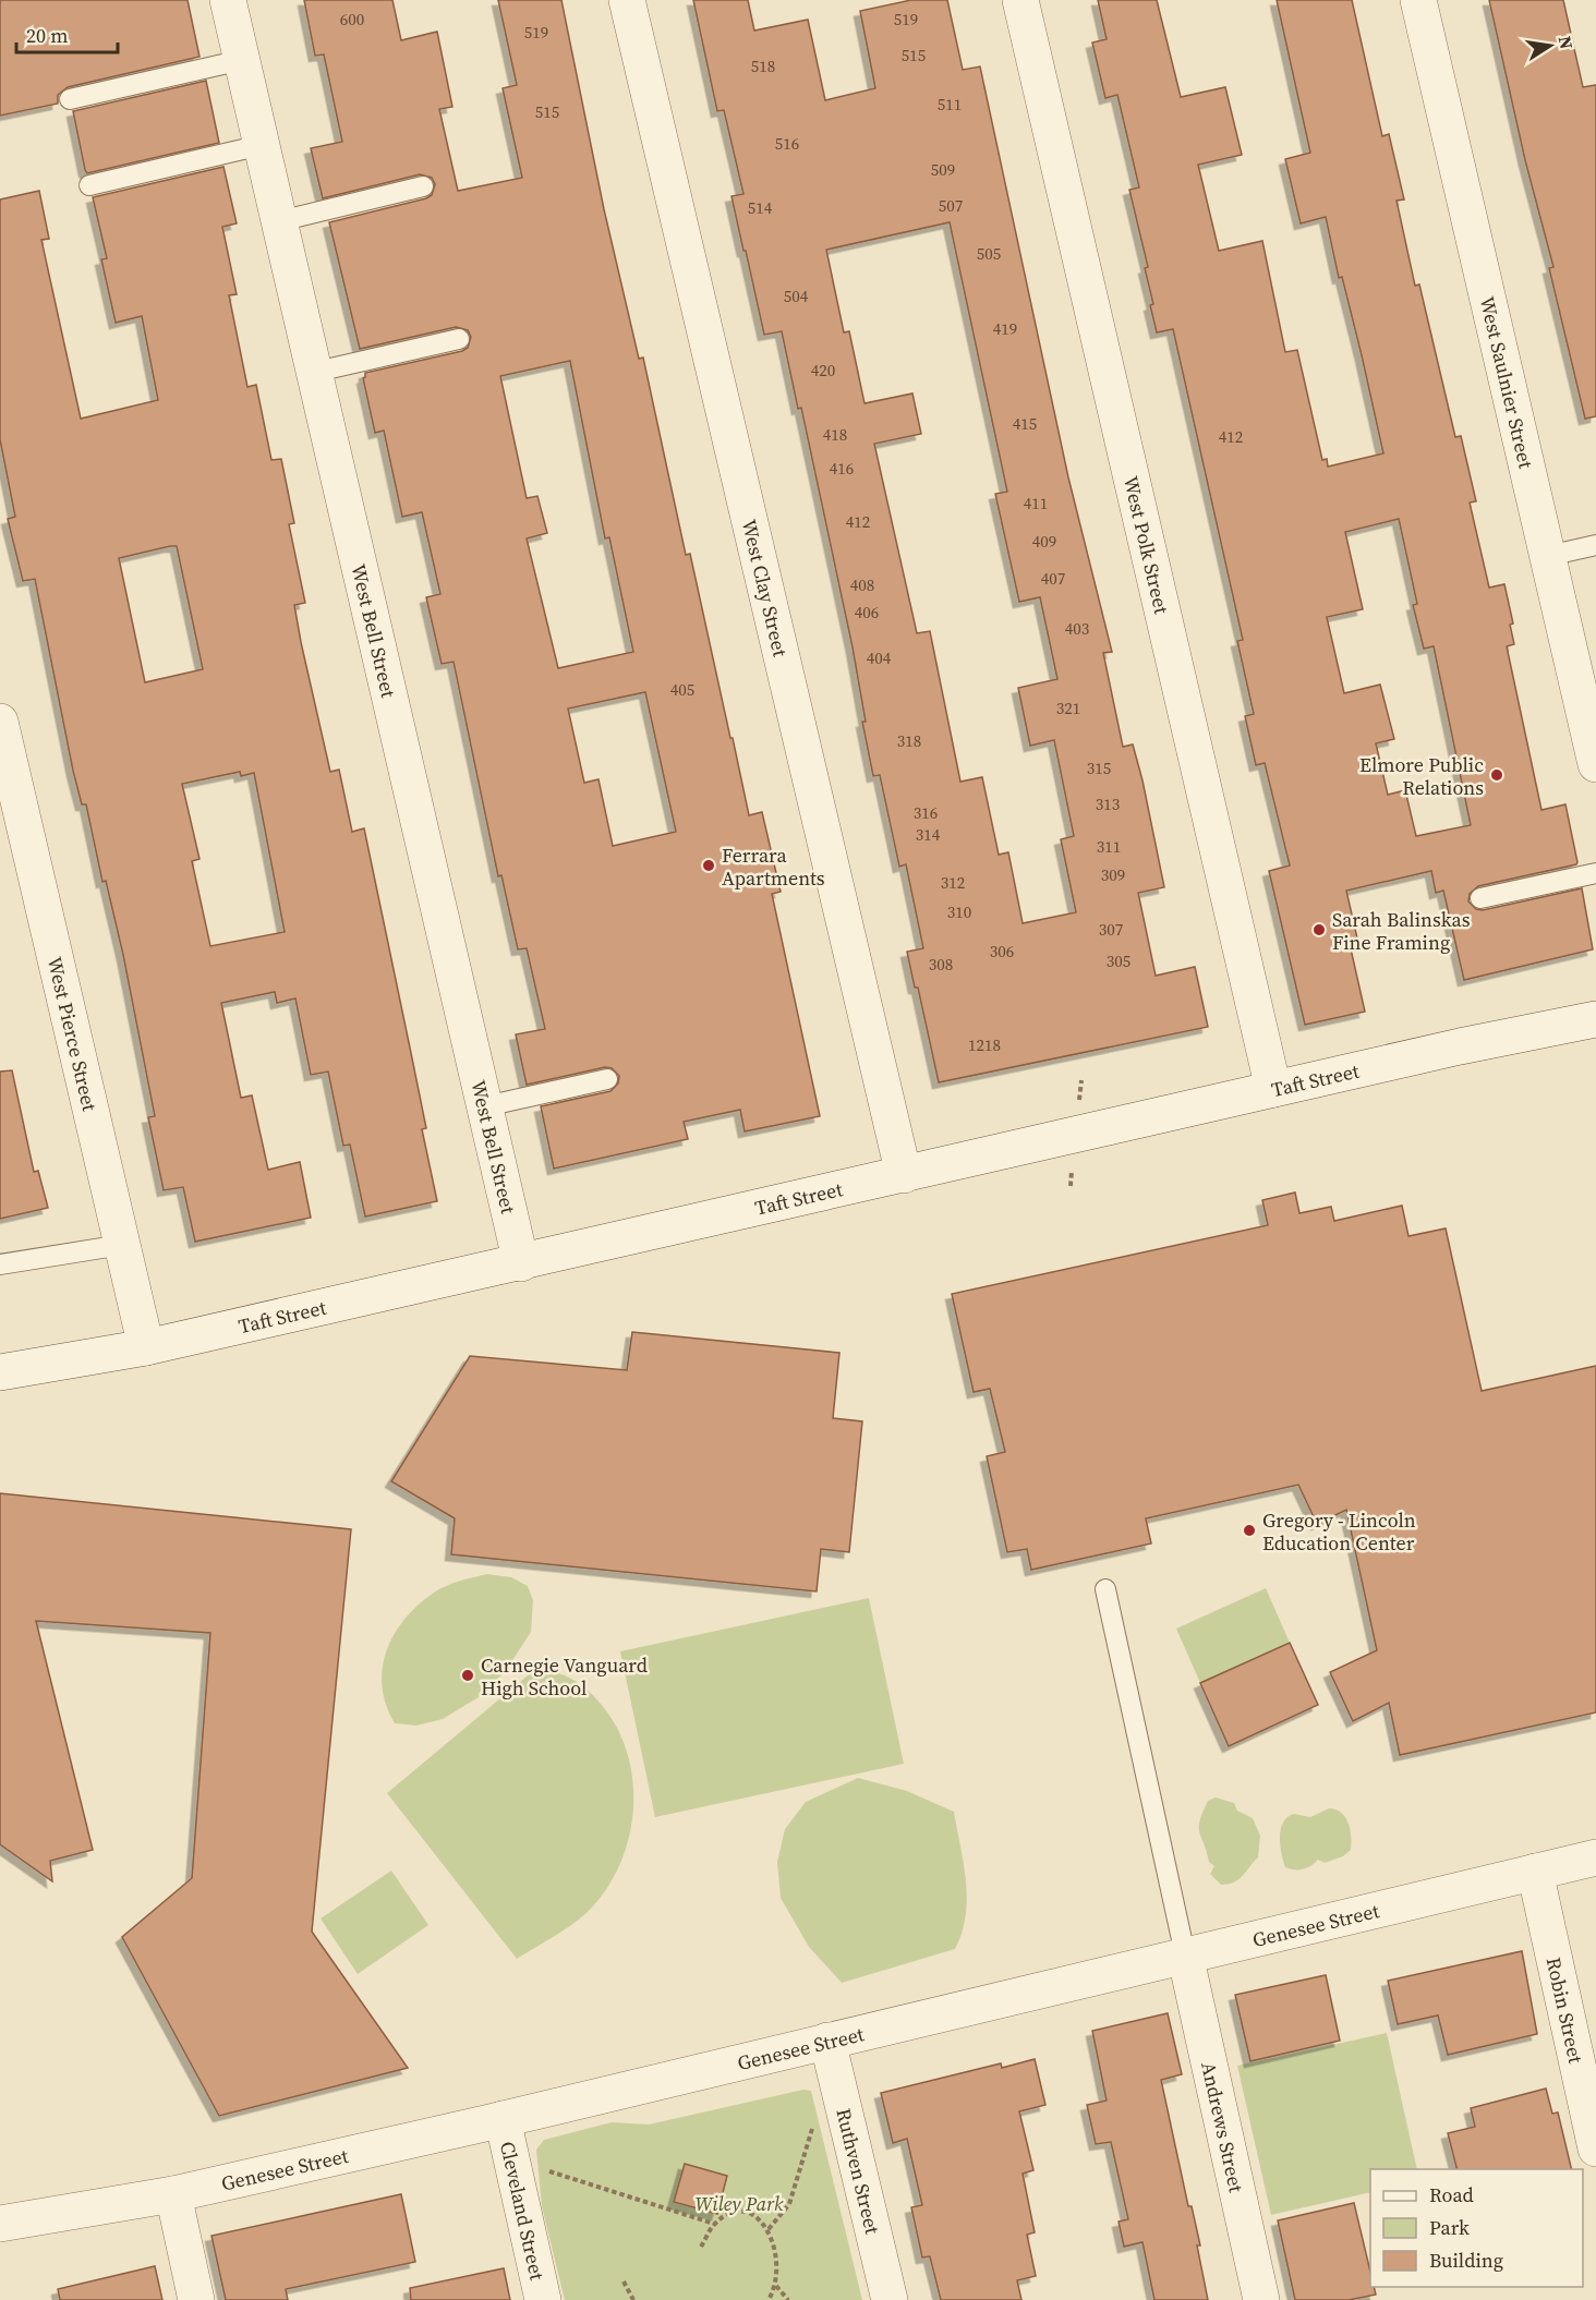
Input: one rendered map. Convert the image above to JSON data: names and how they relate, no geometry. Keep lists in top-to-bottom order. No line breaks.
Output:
{"streets":{"street":["West Saulnier Street","West Polk Street","West Clay Street","West Bell Street","West Pierce Street","Taft Street","Genesee Street","Robin Street","Andrews Street","Ruthven Street","Cleveland Street"]},"crossings":[["West Polk Street","Taft Street"],["West Clay Street","Taft Street"],["West Bell Street","Taft Street"],["West Pierce Street","Taft Street"],["Genesee Street","Robin Street"],["Genesee Street","Andrews Street"],["Genesee Street","Ruthven Street"],["Genesee Street","Cleveland Street"]],"parks":["Wiley Park"],"places":["Elmore Public Relations","Ferrara Apartments","Sarah Balinskas Fine Framing","Gregory - Lincoln Education Center","Carnegie Vanguard High School"],"house_numbers":["600","519","519","515","518","511","515","516","509","507","514","505","504","419","420","415","418","412","416","411","412","409","407","408","406","403","404","405","321","318","315","313","316","314","311","309","312","310","307","306","305","308","1218"],"legend":["Road","Park","Building"],"scale_bar":"20 m","north":"right"}
